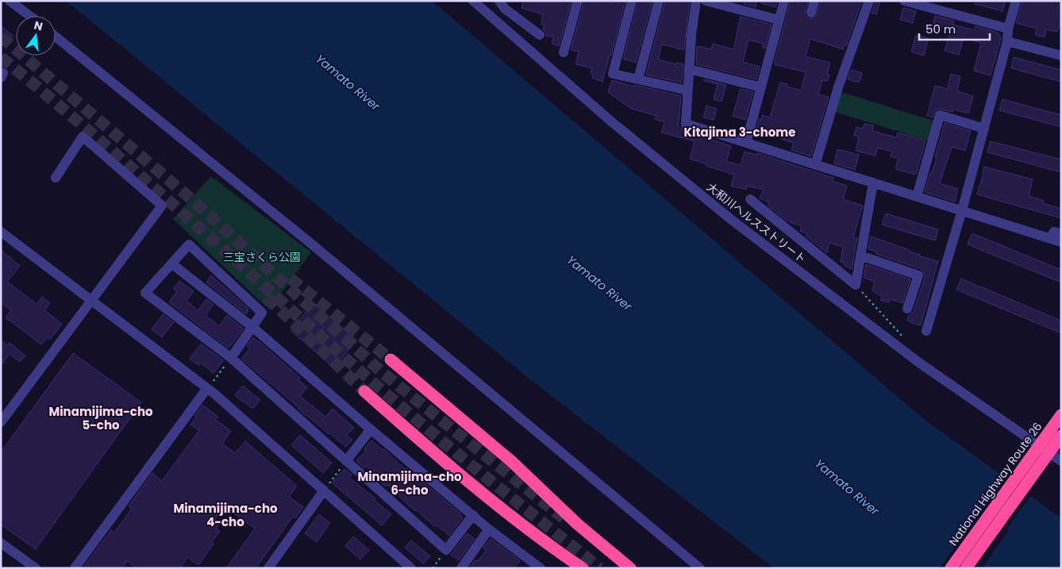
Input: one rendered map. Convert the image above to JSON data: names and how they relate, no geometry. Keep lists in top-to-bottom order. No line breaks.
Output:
{"streets":{"highway":["National Highway Route 26"],"street":["大和川ヘルスストリート"]},"crossings":[["大和川ヘルスストリート","National Highway Route 26"]],"districts":["Kitajima 3-chome","Minamijima-cho 5-cho","Minamijima-cho 6-cho","Minamijima-cho 4-cho"],"water":["Yamato River"],"parks":["三宝さくら公園"],"scale_bar":"50 m","north":"top"}
